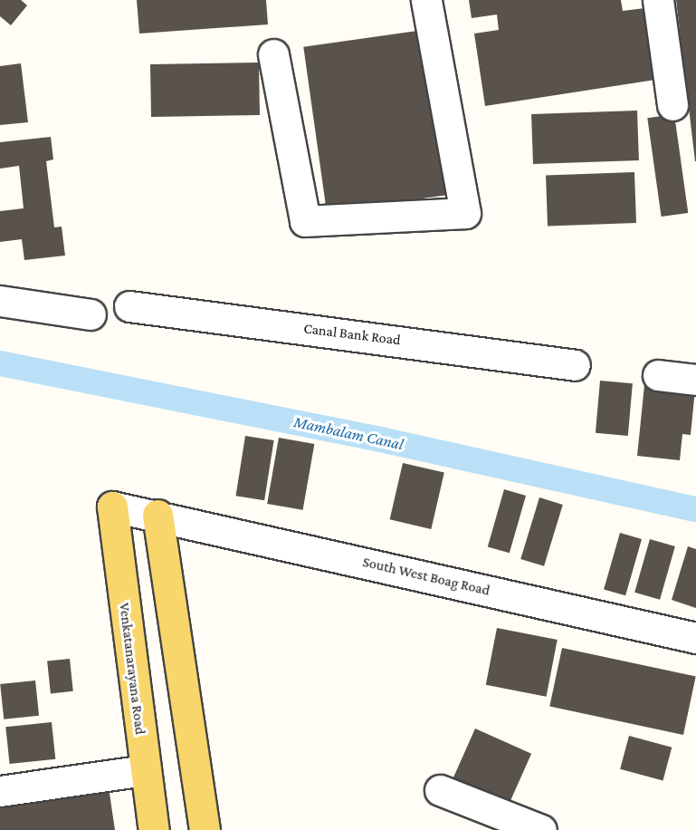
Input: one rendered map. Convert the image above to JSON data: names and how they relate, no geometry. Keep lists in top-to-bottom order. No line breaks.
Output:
{"streets":{"main road":["Venkatanarayana Road"],"street":["Canal Bank Road","South West Boag Road"]},"crossings":[["South West Boag Road","Venkatanarayana Road"]],"water":["Mambalam Canal"]}
